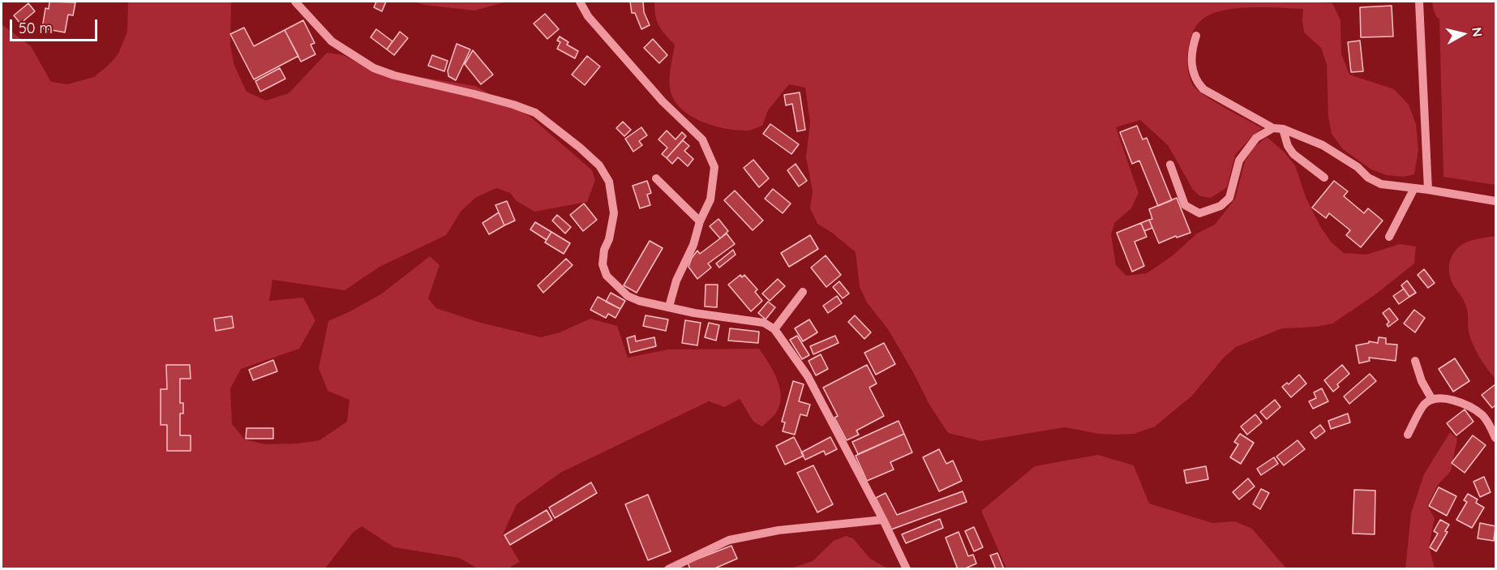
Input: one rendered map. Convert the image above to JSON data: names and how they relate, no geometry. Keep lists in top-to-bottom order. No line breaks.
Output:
{"scale_bar":"50 m","north":"right"}
